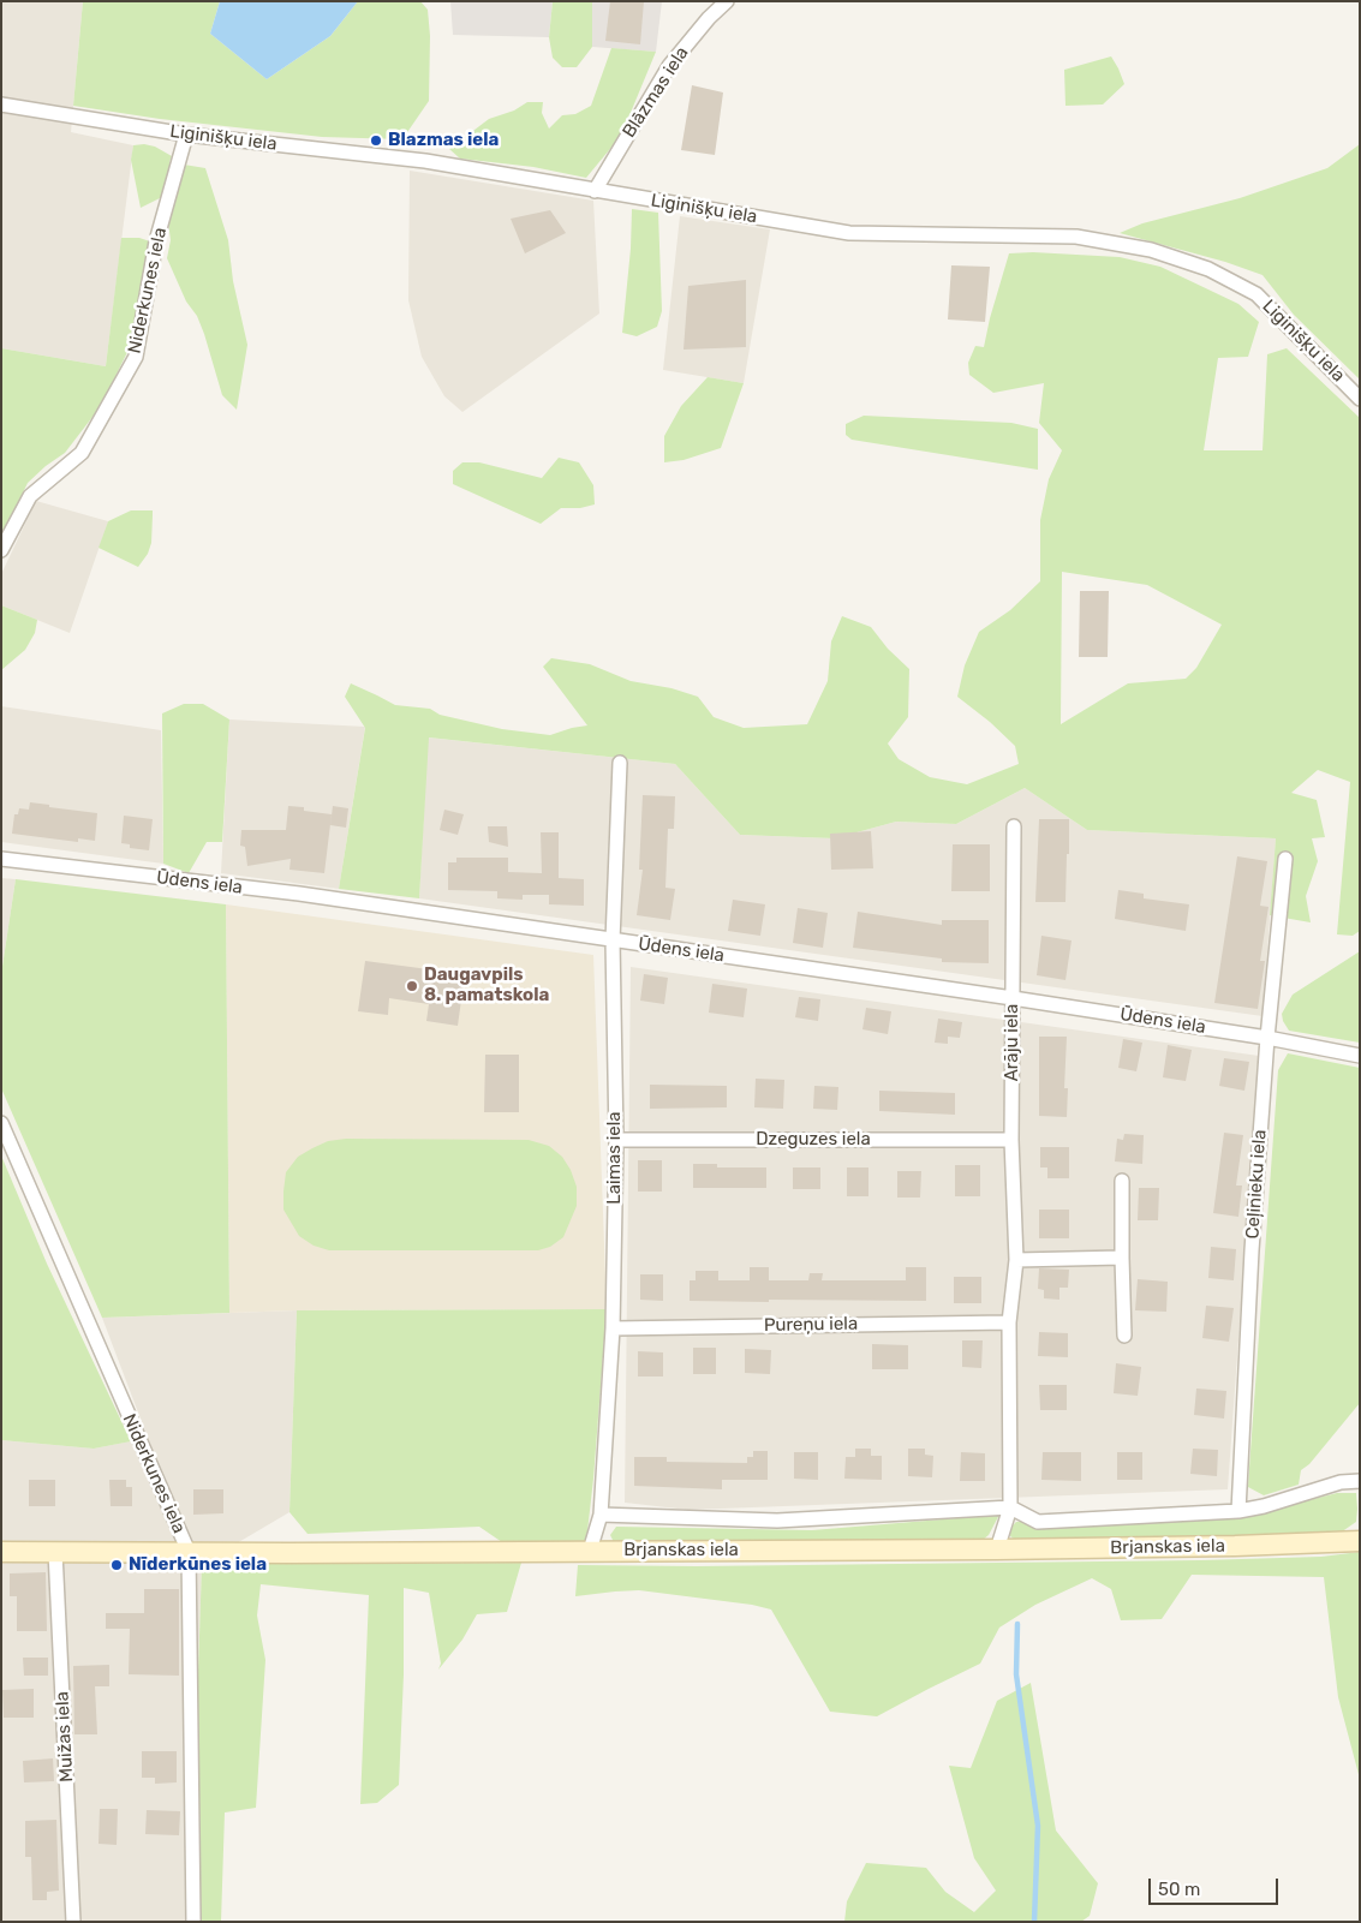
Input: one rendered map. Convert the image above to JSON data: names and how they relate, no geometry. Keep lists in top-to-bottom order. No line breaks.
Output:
{"streets":{"main road":["Brjanskas iela"],"street":["Blāzmas iela","Liginišķu iela","Niderkunes iela","Ūdens iela","Arāju iela","Dzeguzes iela","Laimas iela","Ceļinieku iela","Pureņu iela","Muižas iela"]},"crossings":[["Blāzmas iela","Liginišķu iela"],["Liginišķu iela","Niderkunes iela"],["Niderkunes iela","Brjanskas iela"],["Ūdens iela","Arāju iela"],["Ūdens iela","Laimas iela"],["Ūdens iela","Ceļinieku iela"],["Arāju iela","Dzeguzes iela"],["Arāju iela","Pureņu iela"],["Arāju iela","Brjanskas iela"],["Dzeguzes iela","Laimas iela"],["Laimas iela","Pureņu iela"],["Laimas iela","Brjanskas iela"],["Brjanskas iela","Muižas iela"]],"places":["Blazmas iela","Daugavpils 8. pamatskola","Nīderkūnes iela"],"scale_bar":"50 m"}
